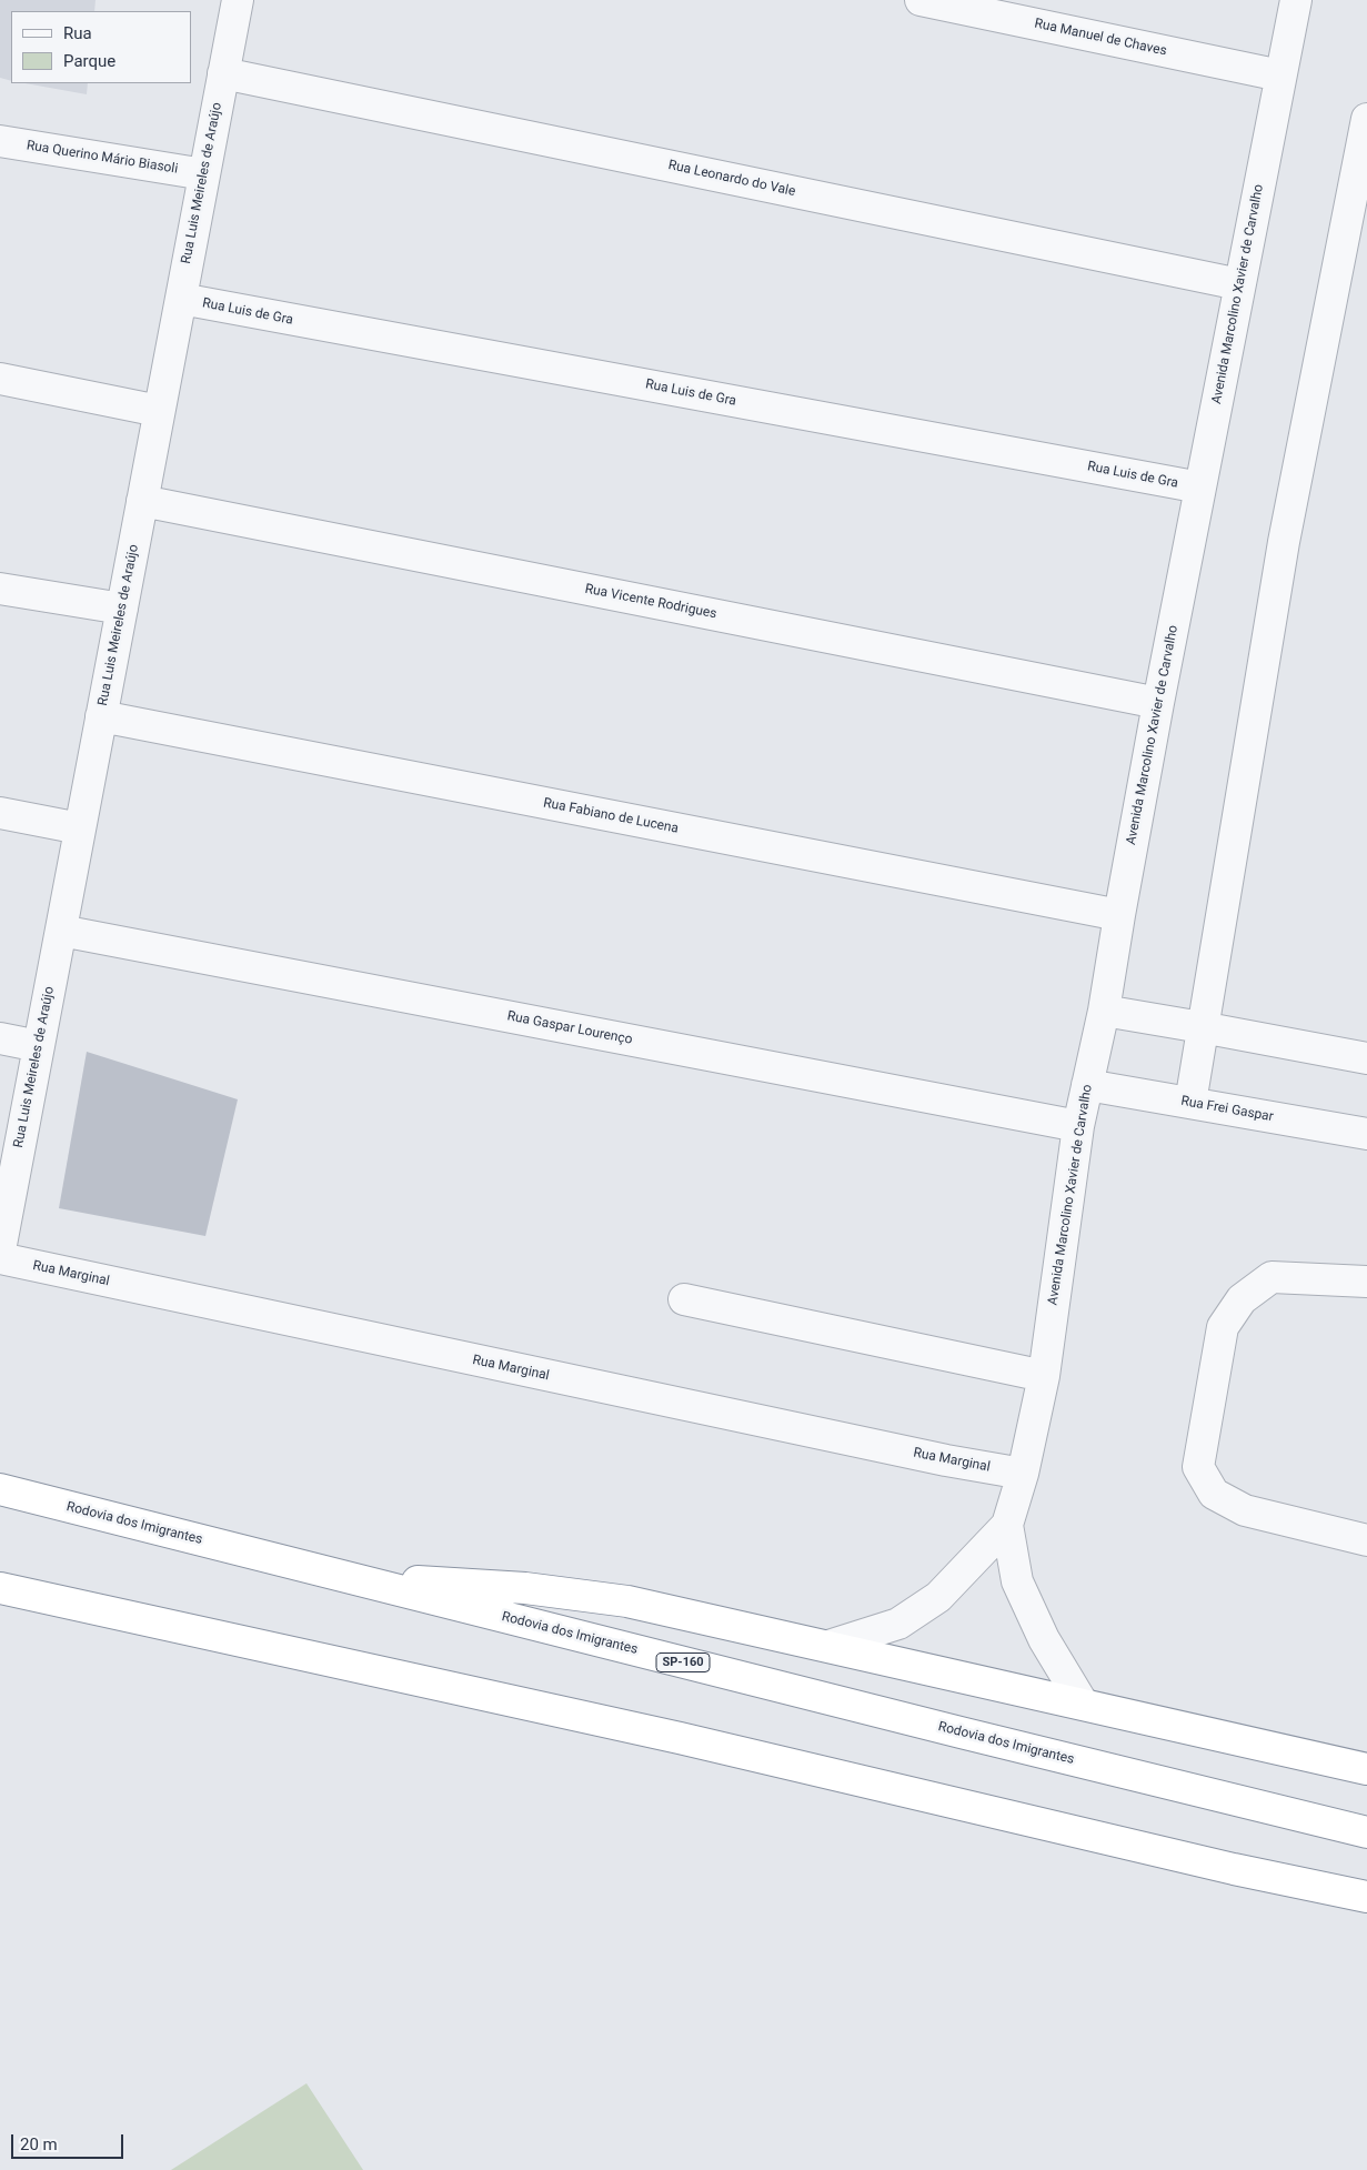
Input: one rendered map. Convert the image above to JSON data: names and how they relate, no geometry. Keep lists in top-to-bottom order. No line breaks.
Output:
{"streets":{"highway":["Rodovia dos Imigrantes","SP-160"],"street":["Rua Manuel de Chaves","Rua Querino Mário Biasoli","Rua Leonardo do Vale","Rua Luis Meireles de Araújo","Avenida Marcolino Xavier de Carvalho","Rua Luis de Gra","Rua Vicente Rodrigues","Rua Fabiano de Lucena","Rua Gaspar Lourenço","Rua Frei Gaspar","Rua Marginal"]},"crossings":[["Rua Manuel de Chaves","Avenida Marcolino Xavier de Carvalho"],["Rua Querino Mário Biasoli","Rua Luis Meireles de Araújo"],["Rua Leonardo do Vale","Rua Luis Meireles de Araújo"],["Rua Leonardo do Vale","Avenida Marcolino Xavier de Carvalho"],["Rua Luis Meireles de Araújo","Rua Luis de Gra"],["Rua Luis Meireles de Araújo","Rua Vicente Rodrigues"],["Rua Luis Meireles de Araújo","Rua Fabiano de Lucena"],["Rua Luis Meireles de Araújo","Rua Gaspar Lourenço"],["Avenida Marcolino Xavier de Carvalho","Rua Luis de Gra"],["Avenida Marcolino Xavier de Carvalho","Rua Vicente Rodrigues"],["Avenida Marcolino Xavier de Carvalho","Rua Fabiano de Lucena"],["Avenida Marcolino Xavier de Carvalho","Rua Gaspar Lourenço"],["Avenida Marcolino Xavier de Carvalho","Rua Frei Gaspar"],["Avenida Marcolino Xavier de Carvalho","Rua Marginal"]],"legend":["Rua","Parque"],"scale_bar":"20 m"}
